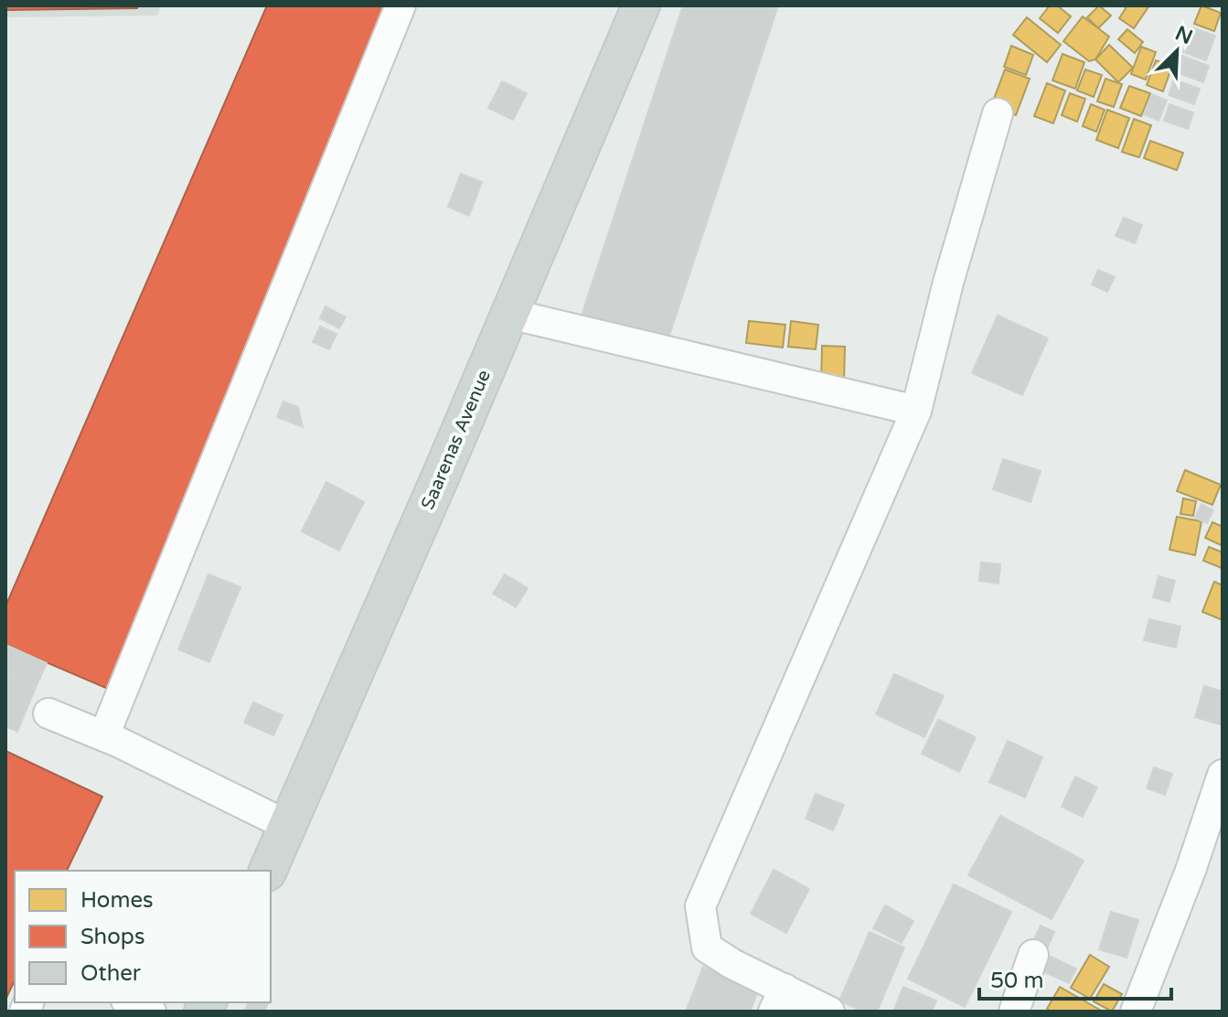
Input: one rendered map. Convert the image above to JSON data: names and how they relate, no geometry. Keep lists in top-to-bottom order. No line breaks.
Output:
{"streets":{"main road":["Saarenas Avenue"]},"legend":["Homes","Shops","Other"],"scale_bar":"50 m","north":"top right"}
